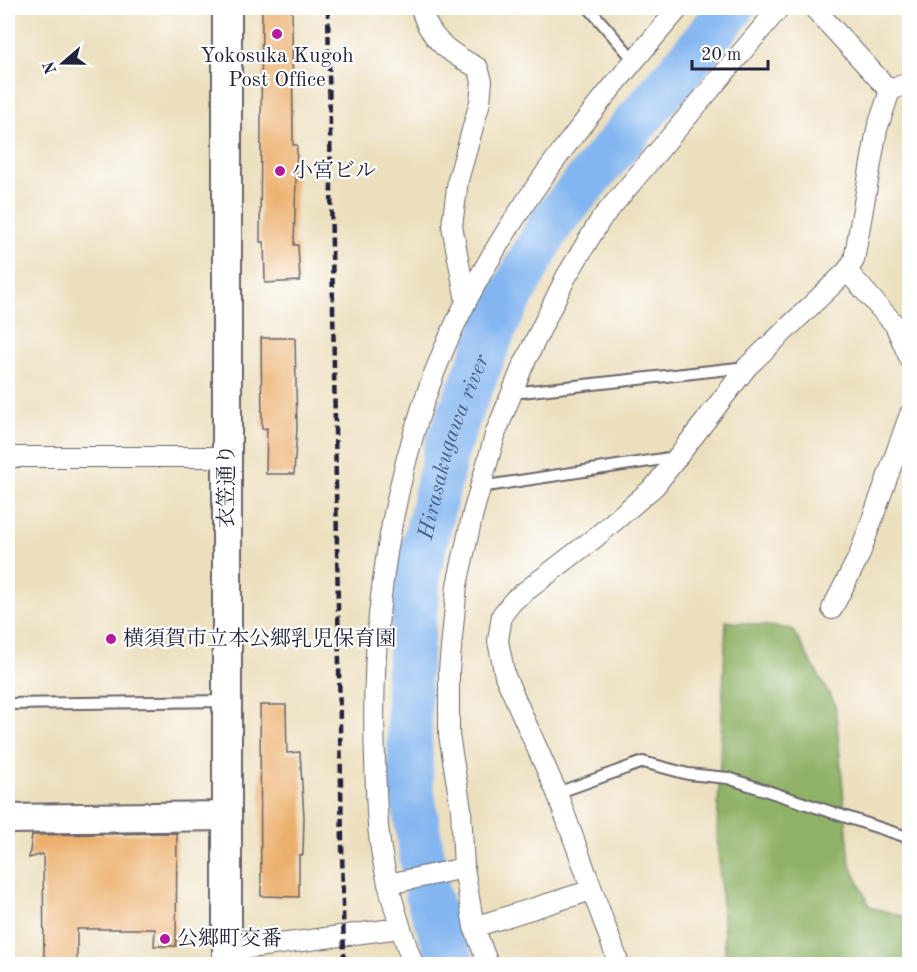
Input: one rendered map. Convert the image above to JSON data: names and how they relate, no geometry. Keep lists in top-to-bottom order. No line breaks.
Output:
{"streets":{"street":["衣笠通り"]},"water":["Hirasakugawa river"],"places":["Yokosuka Kugoh Post Office","小宮ビル","横須賀市立本公郷乳児保育園","公郷町交番"],"scale_bar":"20 m","north":"left"}
